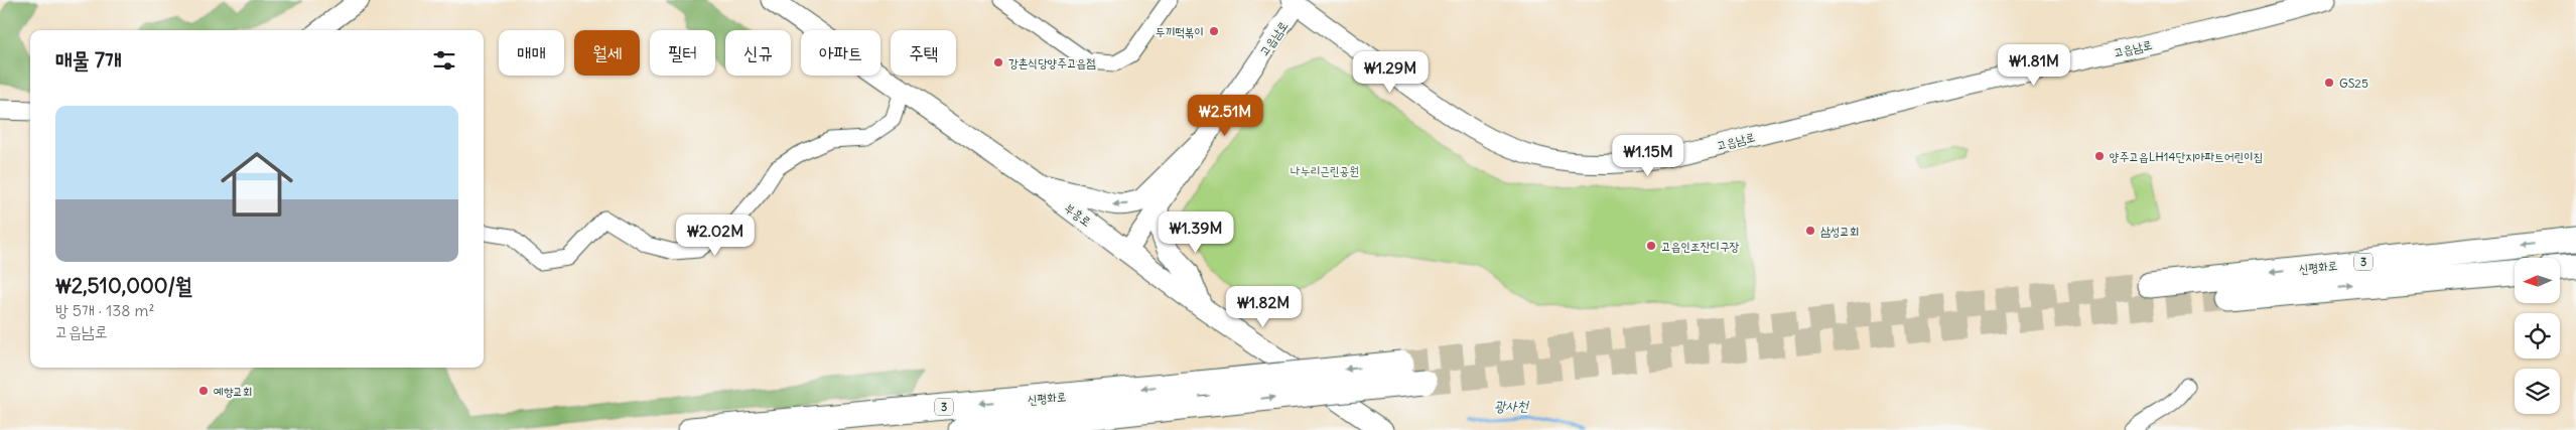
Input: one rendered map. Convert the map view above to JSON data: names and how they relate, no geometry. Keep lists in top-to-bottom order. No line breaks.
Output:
{"streets":{"highway":["3","신평화로"],"main road":["부흥로"],"street":["고읍남로"]},"crossings":[["고읍남로","부흥로"]],"water":["광사천"],"parks":["나누리근린공원"],"places":["두끼떡볶이","강촌식당양주고읍점","GS25","양주고읍LH14단지아파트어린이집","삼성교회","고읍인조잔디구장","예향교회"],"north":"left","page":{"chip":["매매","월세","필터","신규","아파트","주택"],"heading":"매물 7개","price":["₩1.81M","₩1.29M","₩2.51M","₩1.15M","₩1.39M","₩2.02M","₩1.82M"],"list":[{"name":"₩2,510,000/월","note":"방 5개 · 138 m² · 고읍남로"}]}}
